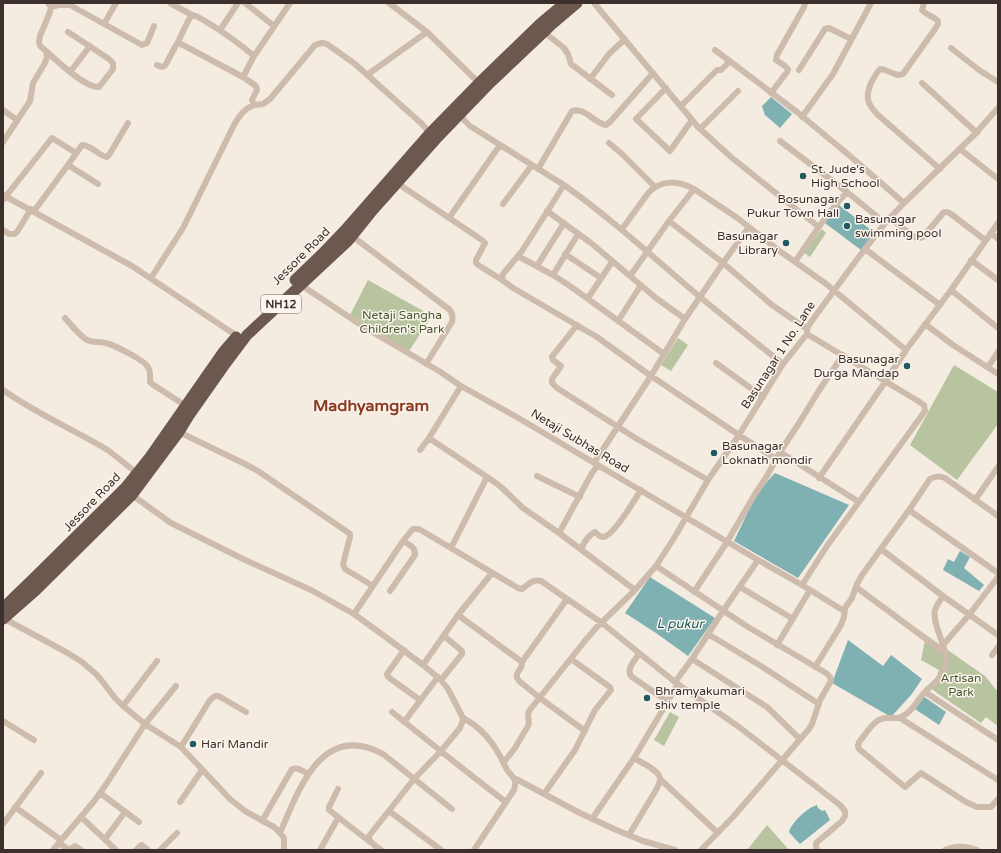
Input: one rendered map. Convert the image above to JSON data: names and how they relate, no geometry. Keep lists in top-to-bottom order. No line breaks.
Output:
{"streets":{"highway":["Jessore Road","NH12"],"street":["Basunagar 1 No. Lane","Netaji Subhas Road"]},"crossings":[["Jessore Road","NH12"],["NH12","Netaji Subhas Road"],["Basunagar 1 No. Lane","Netaji Subhas Road"]],"districts":["Madhyamgram"],"water":["L pukur"],"parks":["Netaji Sangha Children's Park","Artisan Park"],"places":["St. Jude's High School","Bosunagar Pukur Town Hall","Basunagar swimming pool","Basunagar Library","Basunagar Durga Mandap","Basunagar Loknath mondir","Bhramyakumari shiv temple","Hari Mandir"]}
